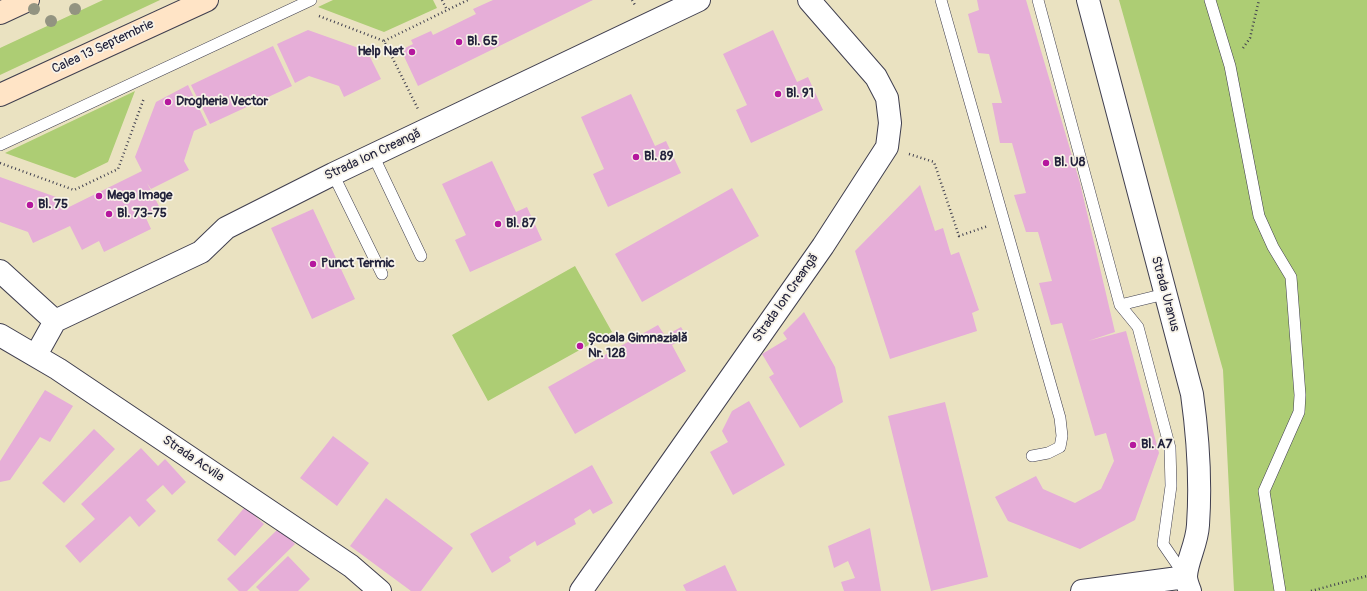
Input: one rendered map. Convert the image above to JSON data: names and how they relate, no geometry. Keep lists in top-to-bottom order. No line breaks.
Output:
{"streets":{"main road":["Calea 13 Septembrie"],"street":["Strada Ion Creangă","Strada Uranus","Strada Acvila"]},"places":["Bl. 65","Help Net","Bl. 91","Drogheria Vector","Bl. 89","Bl. U8","Mega Image","Bl. 75","Bl. 73-75","Bl. 87","Punct Termic","Școala Gimnazială Nr. 128","Bl. A7"]}
